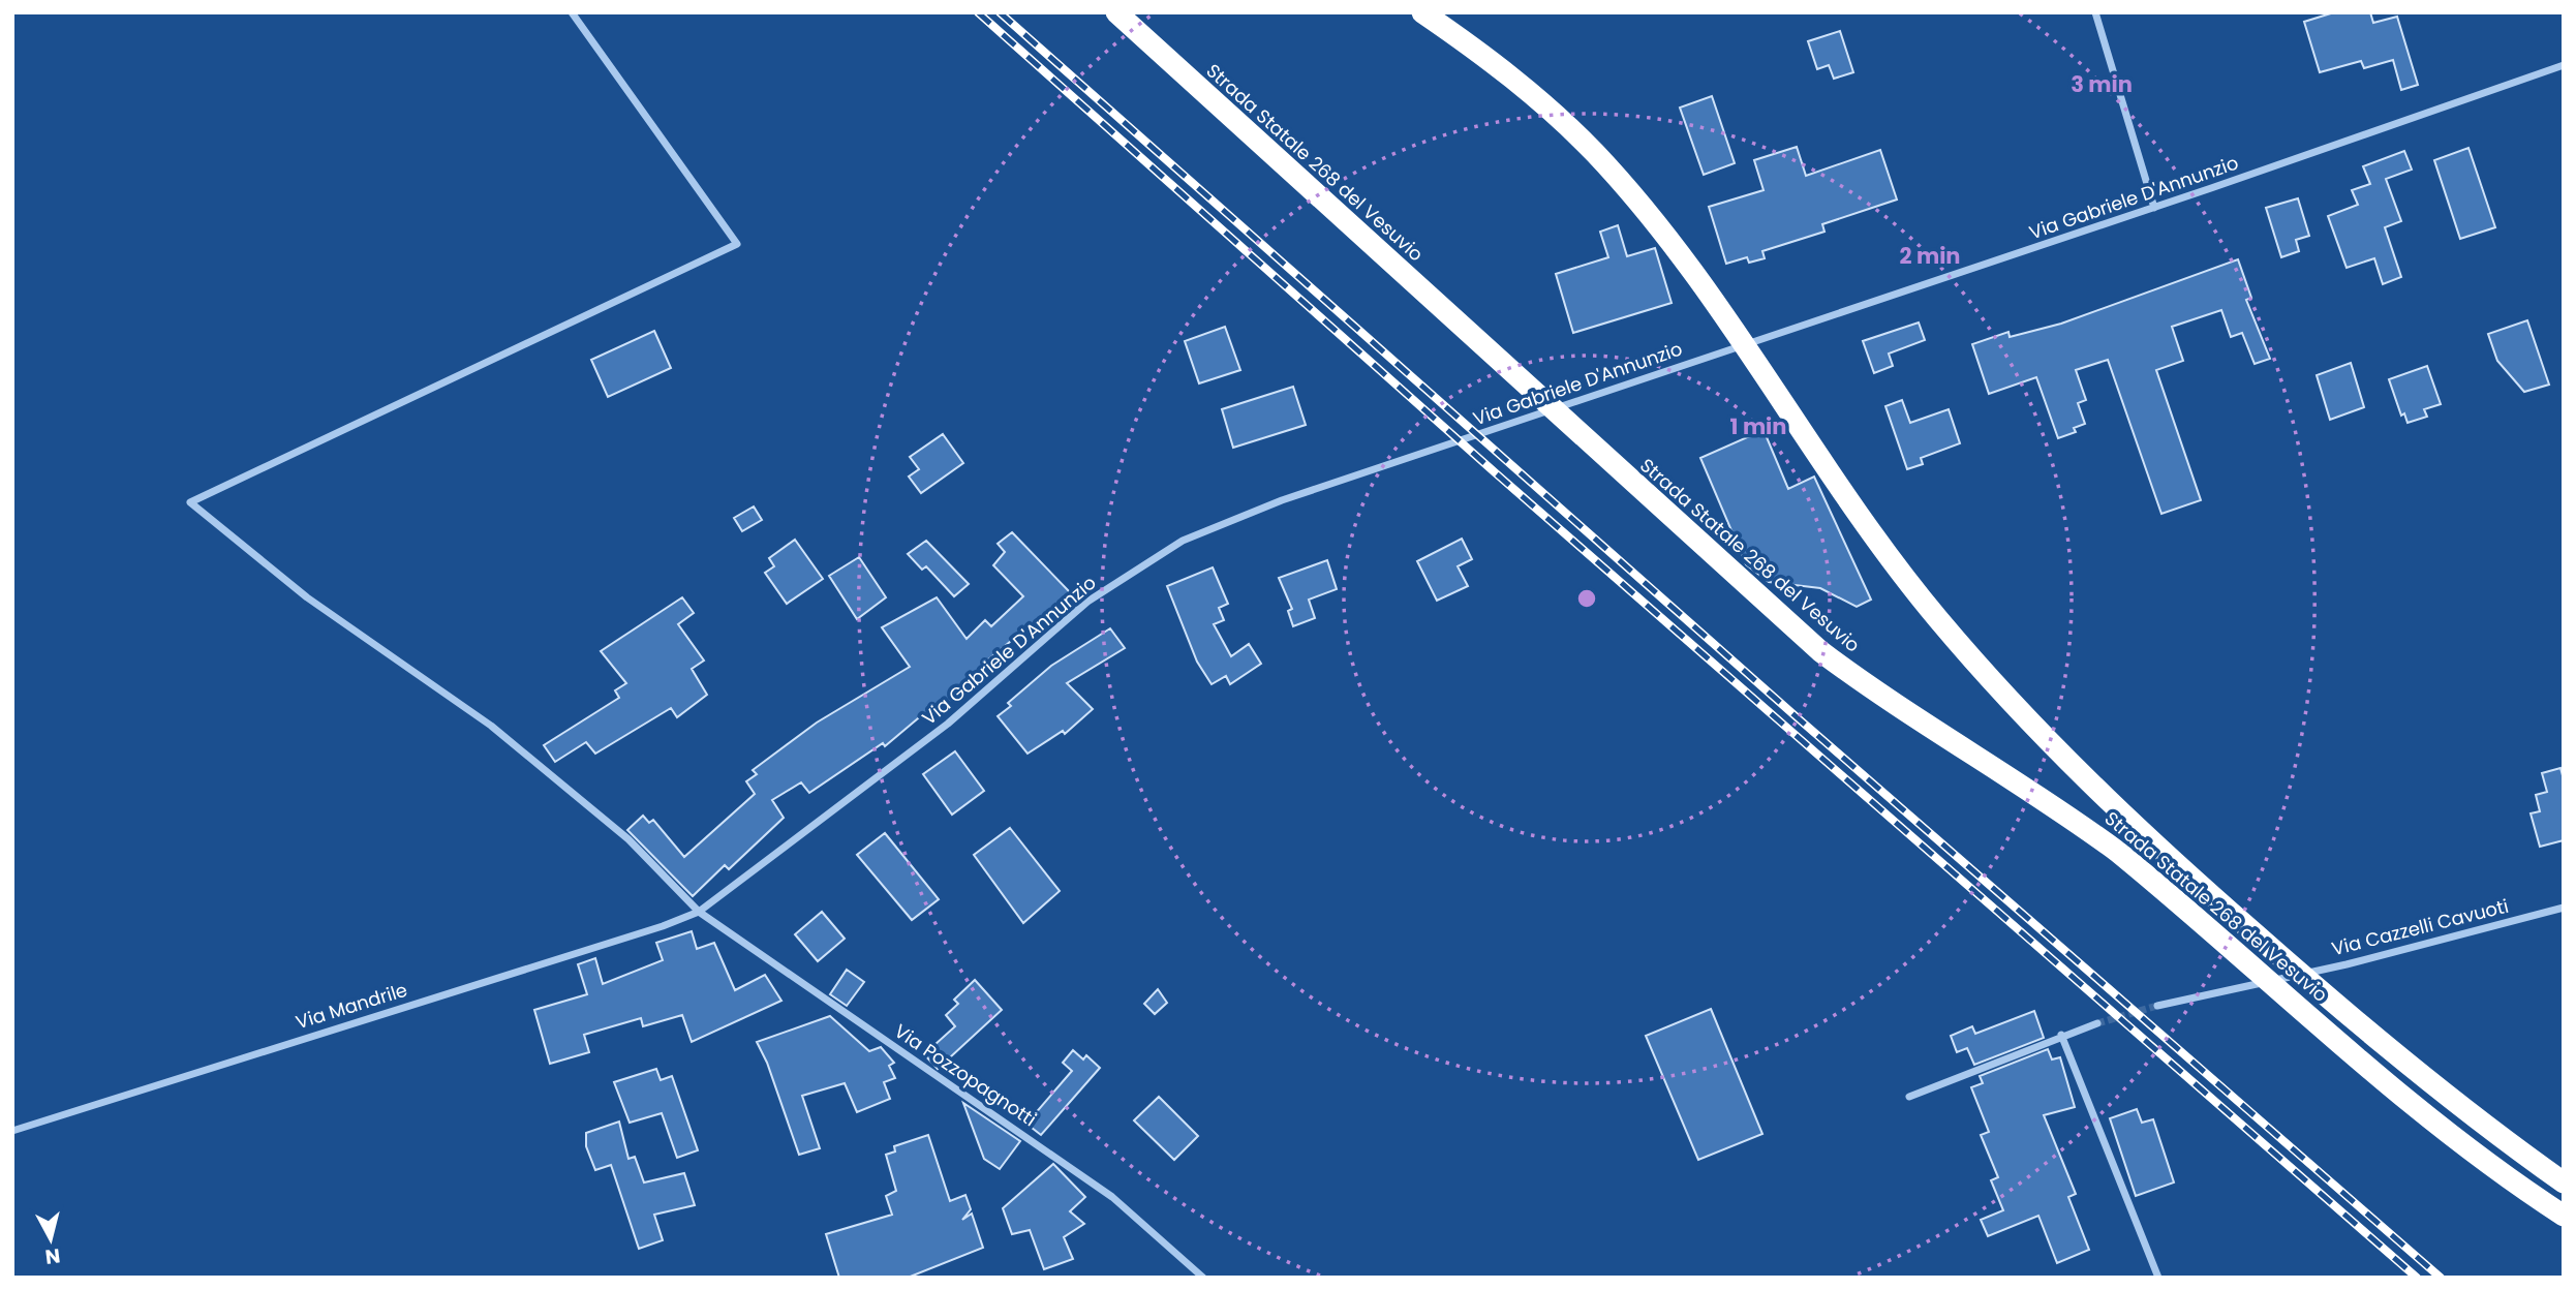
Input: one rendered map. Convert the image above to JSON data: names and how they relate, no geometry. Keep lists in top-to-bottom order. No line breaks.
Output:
{"streets":{"highway":["Strada Statale 268 del Vesuvio"],"street":["Via Gabriele D'Annunzio","Via Cazzelli Cavuoti","Via Mandrile","Via Pozzopagnotti"]},"crossings":[["Via Gabriele D'Annunzio","Via Mandrile"],["Via Gabriele D'Annunzio","Via Pozzopagnotti"],["Via Mandrile","Via Pozzopagnotti"]],"north":"bottom","rings":["3 min","2 min","1 min"]}
